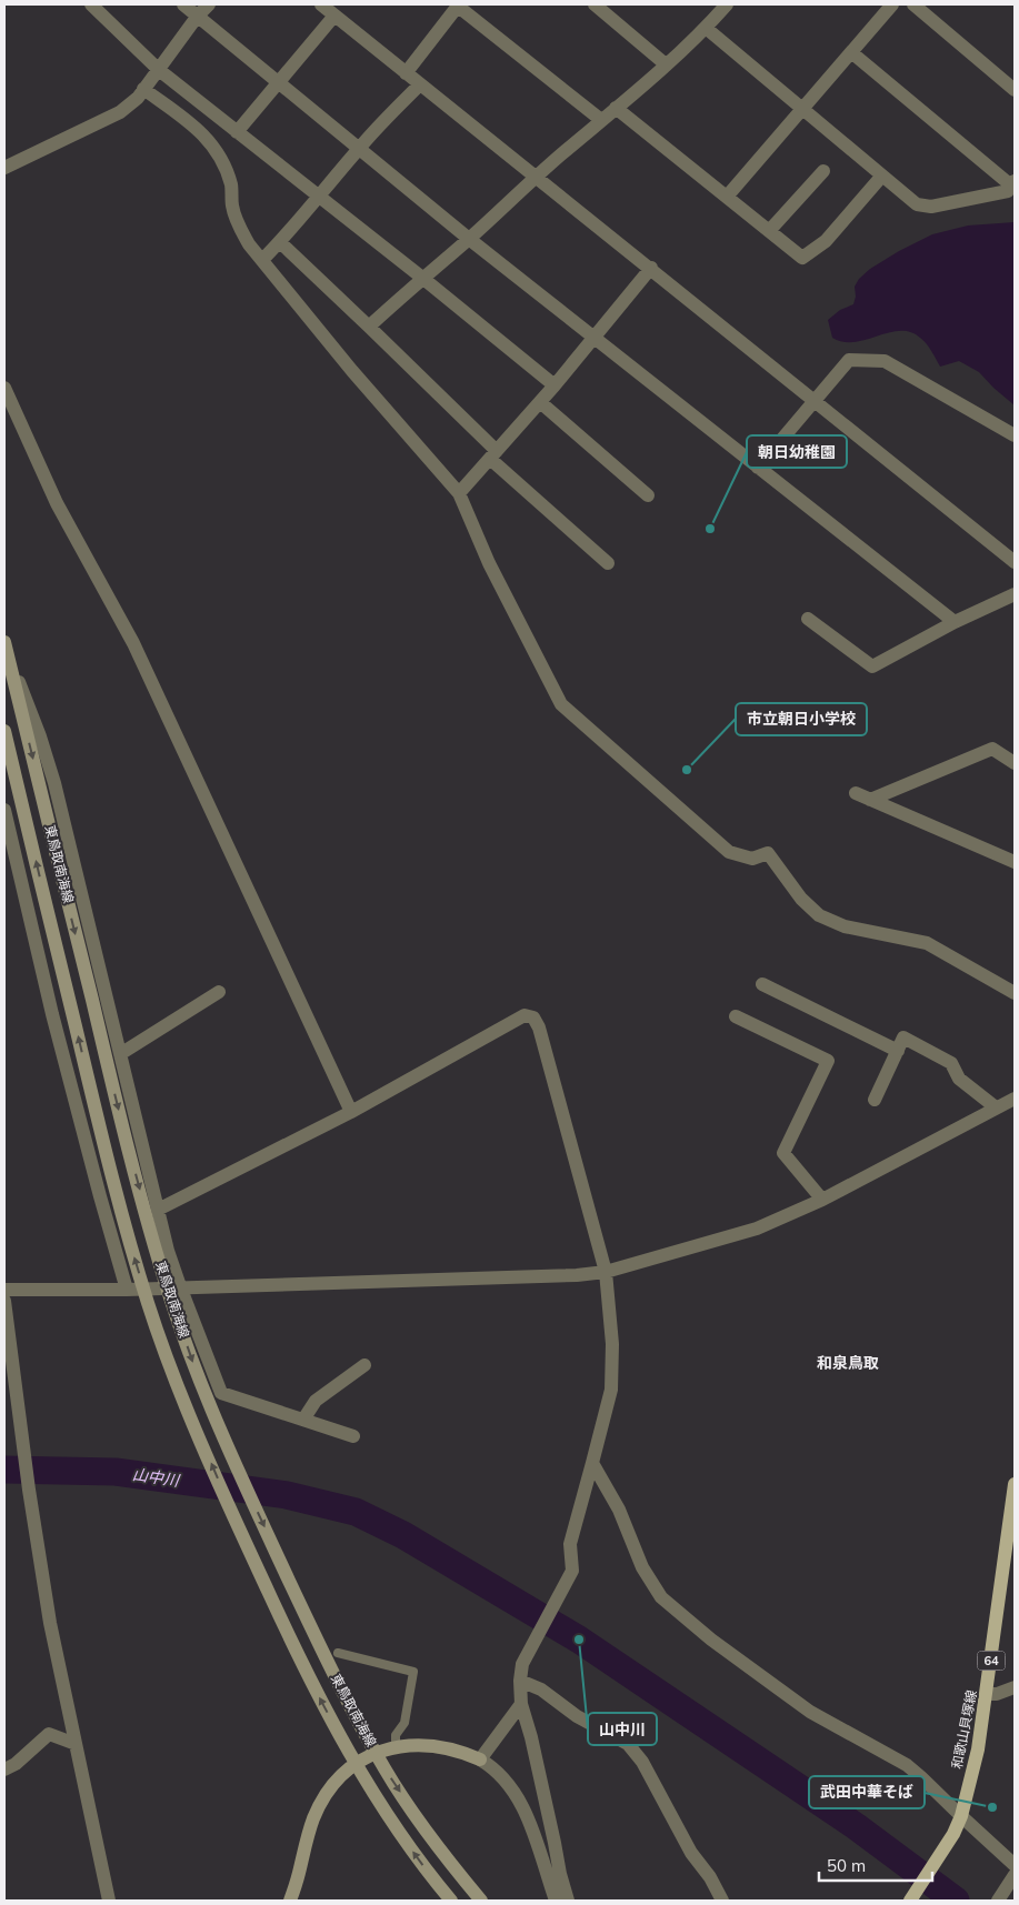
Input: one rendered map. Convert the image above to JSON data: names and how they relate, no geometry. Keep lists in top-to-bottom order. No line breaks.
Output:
{"streets":{"main road":["東鳥取南海線","64","和歌山貝塚線"]},"districts":["和泉鳥取"],"water":["山中川"],"places":["朝日幼稚園","市立朝日小学校","山中川","武田中華そば"],"scale_bar":"50 m"}
